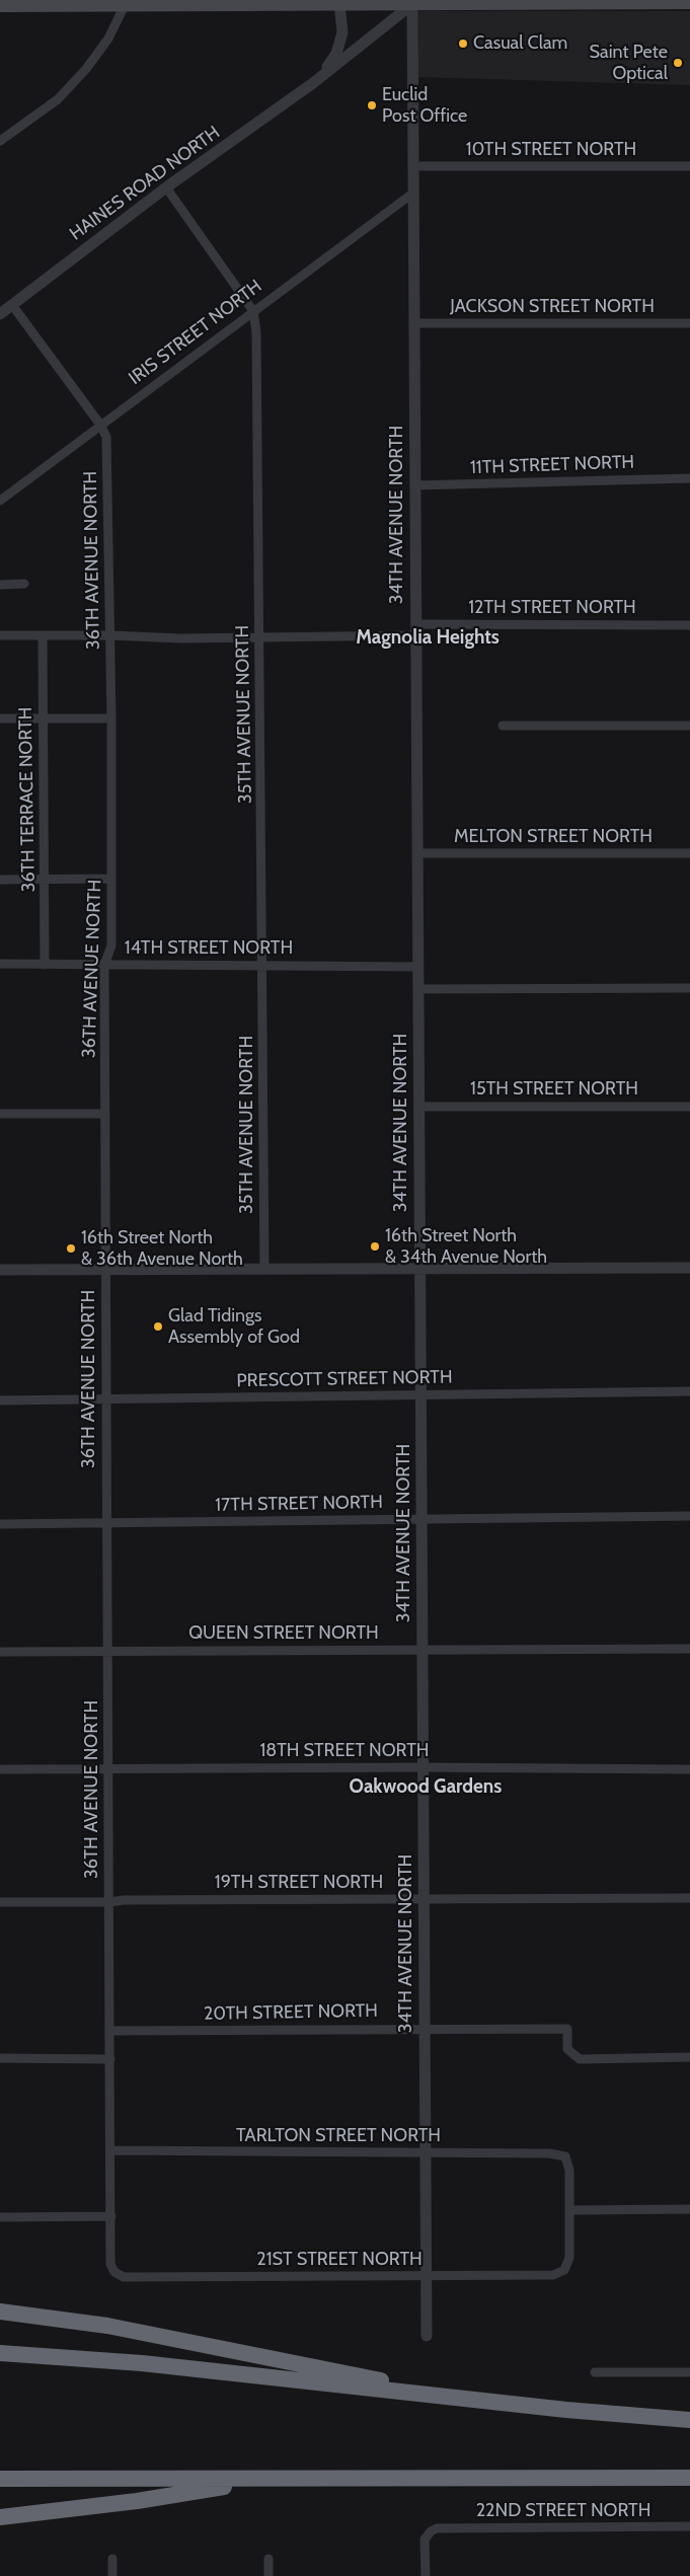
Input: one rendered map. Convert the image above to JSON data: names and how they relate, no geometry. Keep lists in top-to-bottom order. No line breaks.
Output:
{"streets":{"street":["10TH STREET NORTH","HAINES ROAD NORTH","JACKSON STREET NORTH","IRIS STREET NORTH","11TH STREET NORTH","34TH AVENUE NORTH","36TH AVENUE NORTH","12TH STREET NORTH","35TH AVENUE NORTH","36TH TERRACE NORTH","MELTON STREET NORTH","14TH STREET NORTH","15TH STREET NORTH","PRESCOTT STREET NORTH","17TH STREET NORTH","QUEEN STREET NORTH","18TH STREET NORTH","19TH STREET NORTH","20TH STREET NORTH","TARLTON STREET NORTH","21ST STREET NORTH","22ND STREET NORTH"]},"crossings":[["10TH STREET NORTH","34TH AVENUE NORTH"],["HAINES ROAD NORTH","34TH AVENUE NORTH"],["HAINES ROAD NORTH","36TH AVENUE NORTH"],["HAINES ROAD NORTH","35TH AVENUE NORTH"],["JACKSON STREET NORTH","34TH AVENUE NORTH"],["IRIS STREET NORTH","34TH AVENUE NORTH"],["IRIS STREET NORTH","36TH AVENUE NORTH"],["IRIS STREET NORTH","35TH AVENUE NORTH"],["11TH STREET NORTH","34TH AVENUE NORTH"],["34TH AVENUE NORTH","12TH STREET NORTH"],["34TH AVENUE NORTH","MELTON STREET NORTH"],["34TH AVENUE NORTH","14TH STREET NORTH"],["34TH AVENUE NORTH","15TH STREET NORTH"],["34TH AVENUE NORTH","PRESCOTT STREET NORTH"],["34TH AVENUE NORTH","17TH STREET NORTH"],["34TH AVENUE NORTH","QUEEN STREET NORTH"],["34TH AVENUE NORTH","18TH STREET NORTH"],["34TH AVENUE NORTH","19TH STREET NORTH"],["34TH AVENUE NORTH","20TH STREET NORTH"],["34TH AVENUE NORTH","TARLTON STREET NORTH"],["34TH AVENUE NORTH","21ST STREET NORTH"],["36TH AVENUE NORTH","12TH STREET NORTH"],["36TH AVENUE NORTH","14TH STREET NORTH"],["36TH AVENUE NORTH","PRESCOTT STREET NORTH"],["36TH AVENUE NORTH","17TH STREET NORTH"],["36TH AVENUE NORTH","QUEEN STREET NORTH"],["36TH AVENUE NORTH","18TH STREET NORTH"],["36TH AVENUE NORTH","19TH STREET NORTH"],["36TH AVENUE NORTH","20TH STREET NORTH"],["36TH AVENUE NORTH","TARLTON STREET NORTH"],["36TH AVENUE NORTH","21ST STREET NORTH"],["12TH STREET NORTH","35TH AVENUE NORTH"],["12TH STREET NORTH","36TH TERRACE NORTH"],["35TH AVENUE NORTH","14TH STREET NORTH"],["36TH TERRACE NORTH","14TH STREET NORTH"],["TARLTON STREET NORTH","21ST STREET NORTH"]],"districts":["Magnolia Heights","Oakwood Gardens"],"places":["Casual Clam","Saint Pete Optical","Euclid Post Office","16th Street North & 34th Avenue North","16th Street North & 36th Avenue North","Glad Tidings Assembly of God"]}
